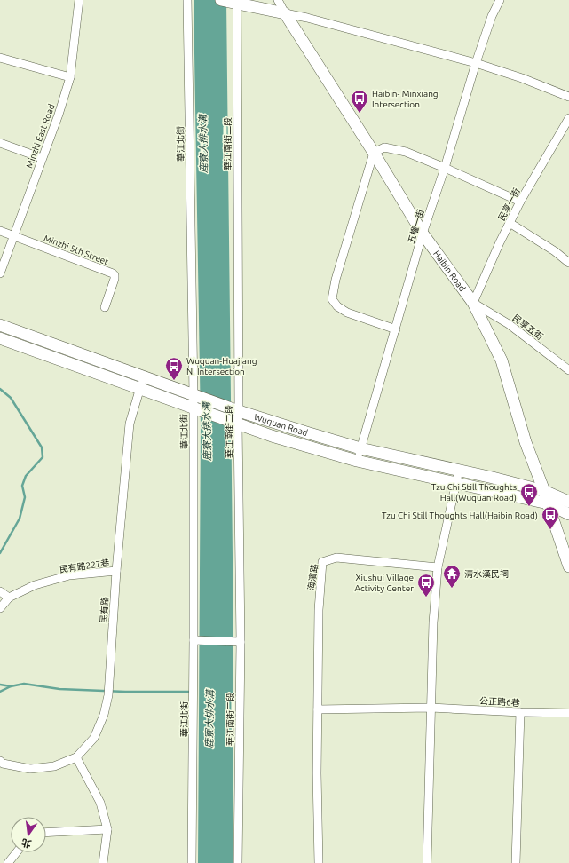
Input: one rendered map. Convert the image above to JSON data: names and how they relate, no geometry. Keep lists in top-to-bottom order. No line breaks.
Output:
{"streets":{"street":["Minzhi East Road","華江北街","華江南街二段","民享一街","五權一街","Minzhi 5th Street","Haibin Road","民享五街","Wuquan Road","民有路227巷","海濱路","民有路","公正路6巷"]},"crossings":[["Minzhi East Road","Minzhi 5th Street"],["華江北街","Wuquan Road"],["華江南街二段","Wuquan Road"],["民享一街","Haibin Road"],["民享一街","民享五街"],["五權一街","Haibin Road"],["五權一街","Wuquan Road"],["Haibin Road","民享五街"],["Haibin Road","Wuquan Road"],["Wuquan Road","民有路"],["民有路227巷","民有路"]],"water":["鹿寮大排水溝"],"places":{"bus stop":["Haibin- Minxiang Intersection","Wuquan-Huajiang N. Intersection","Tzu Chi Still Thoughts Hall(Wuquan Road)","Tzu Chi Still Thoughts Hall(Haibin Road)","Xiushui Village Activity Center"],"temple":["清水漢民祠"]},"north":"bottom"}
